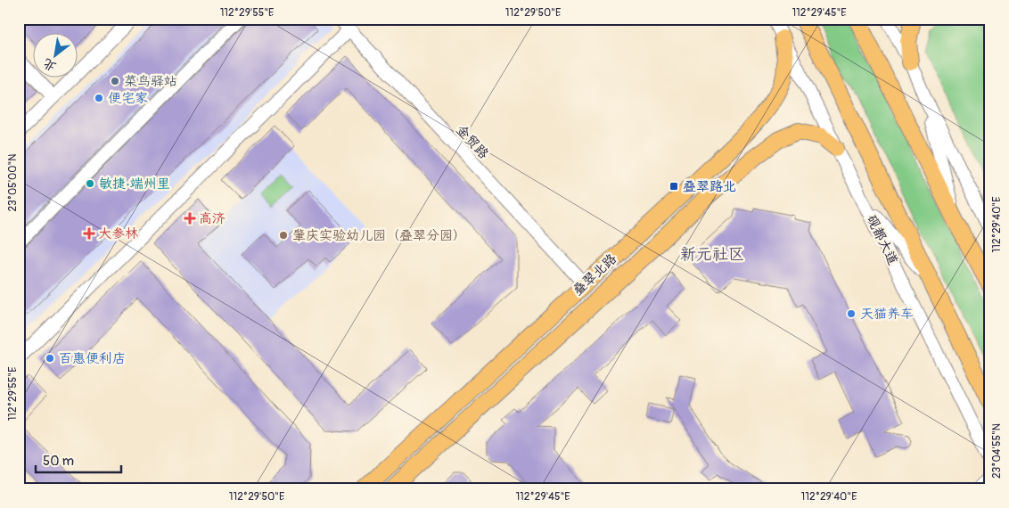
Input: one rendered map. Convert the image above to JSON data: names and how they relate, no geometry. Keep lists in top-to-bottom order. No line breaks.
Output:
{"streets":{"main road":["砚都大道","叠翠北路"],"street":["金贸路"]},"crossings":[["金贸路","叠翠北路"],["砚都大道","叠翠北路"]],"districts":["新元社区"],"places":{"other":["菜鸟驿站","便宅家","敏捷·端州里","肇庆实验幼儿园（叠翠分园）","天猫养车","百惠便利店"],"transit":["叠翠路北"],"health":["高济","大参林"]},"scale_bar":"50 m","north":"bottom left","coordinates":["112°29'55\"E","112°29'50\"E","112°29'45\"E","23°05'00\"N","112°29'40\"E","23°04'55\"N"]}
